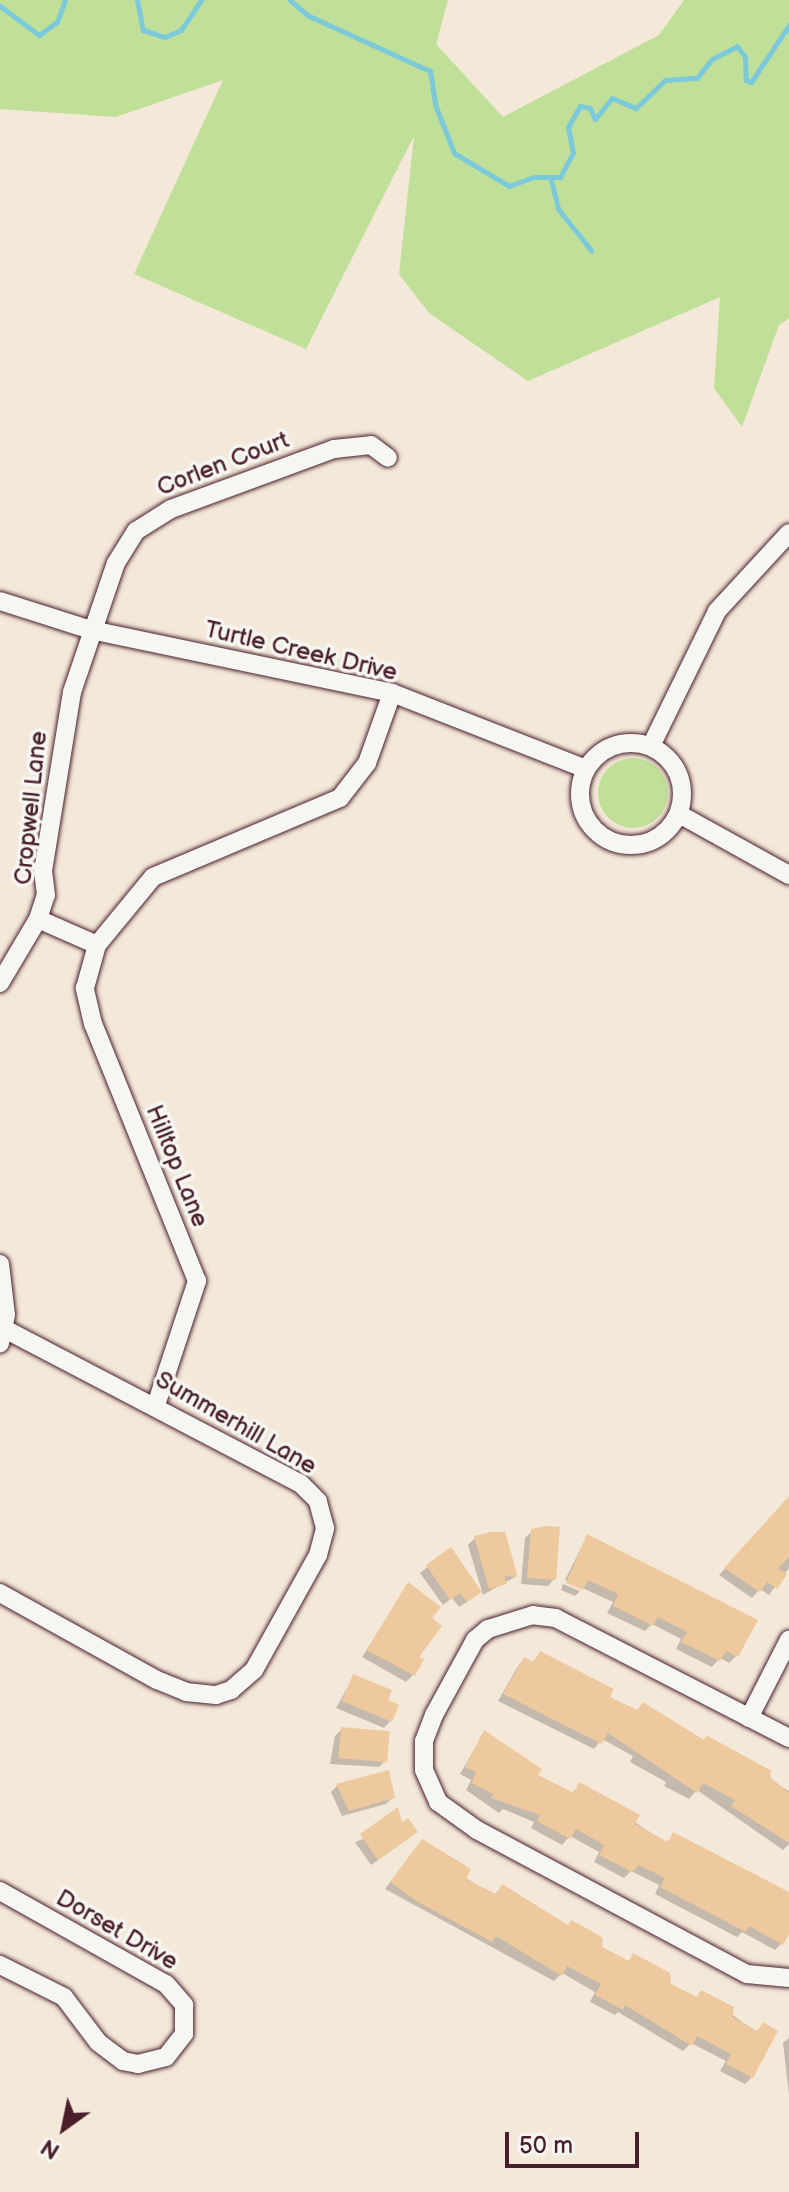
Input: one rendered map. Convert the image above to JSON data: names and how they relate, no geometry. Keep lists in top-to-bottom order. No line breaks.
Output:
{"streets":{"street":["Corlen Court","Turtle Creek Drive","Cropwell Lane","Hilltop Lane","Summerhill Lane","Dorset Drive"]},"crossings":[["Corlen Court","Turtle Creek Drive"],["Corlen Court","Cropwell Lane"],["Turtle Creek Drive","Cropwell Lane"],["Turtle Creek Drive","Hilltop Lane"],["Hilltop Lane","Summerhill Lane"]],"scale_bar":"50 m","north":"bottom left"}
